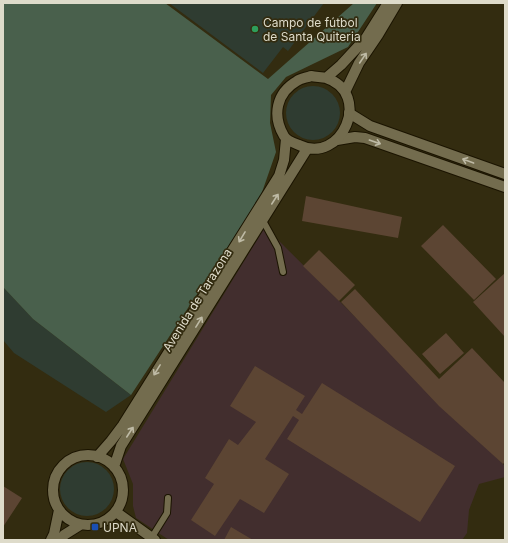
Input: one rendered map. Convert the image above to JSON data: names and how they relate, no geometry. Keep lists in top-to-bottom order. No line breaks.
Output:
{"streets":{"main road":["Avenida de Tarazona"]},"places":{"other":["Campo de fútbol de Santa Quiteria"],"transit":["UPNA"]}}
